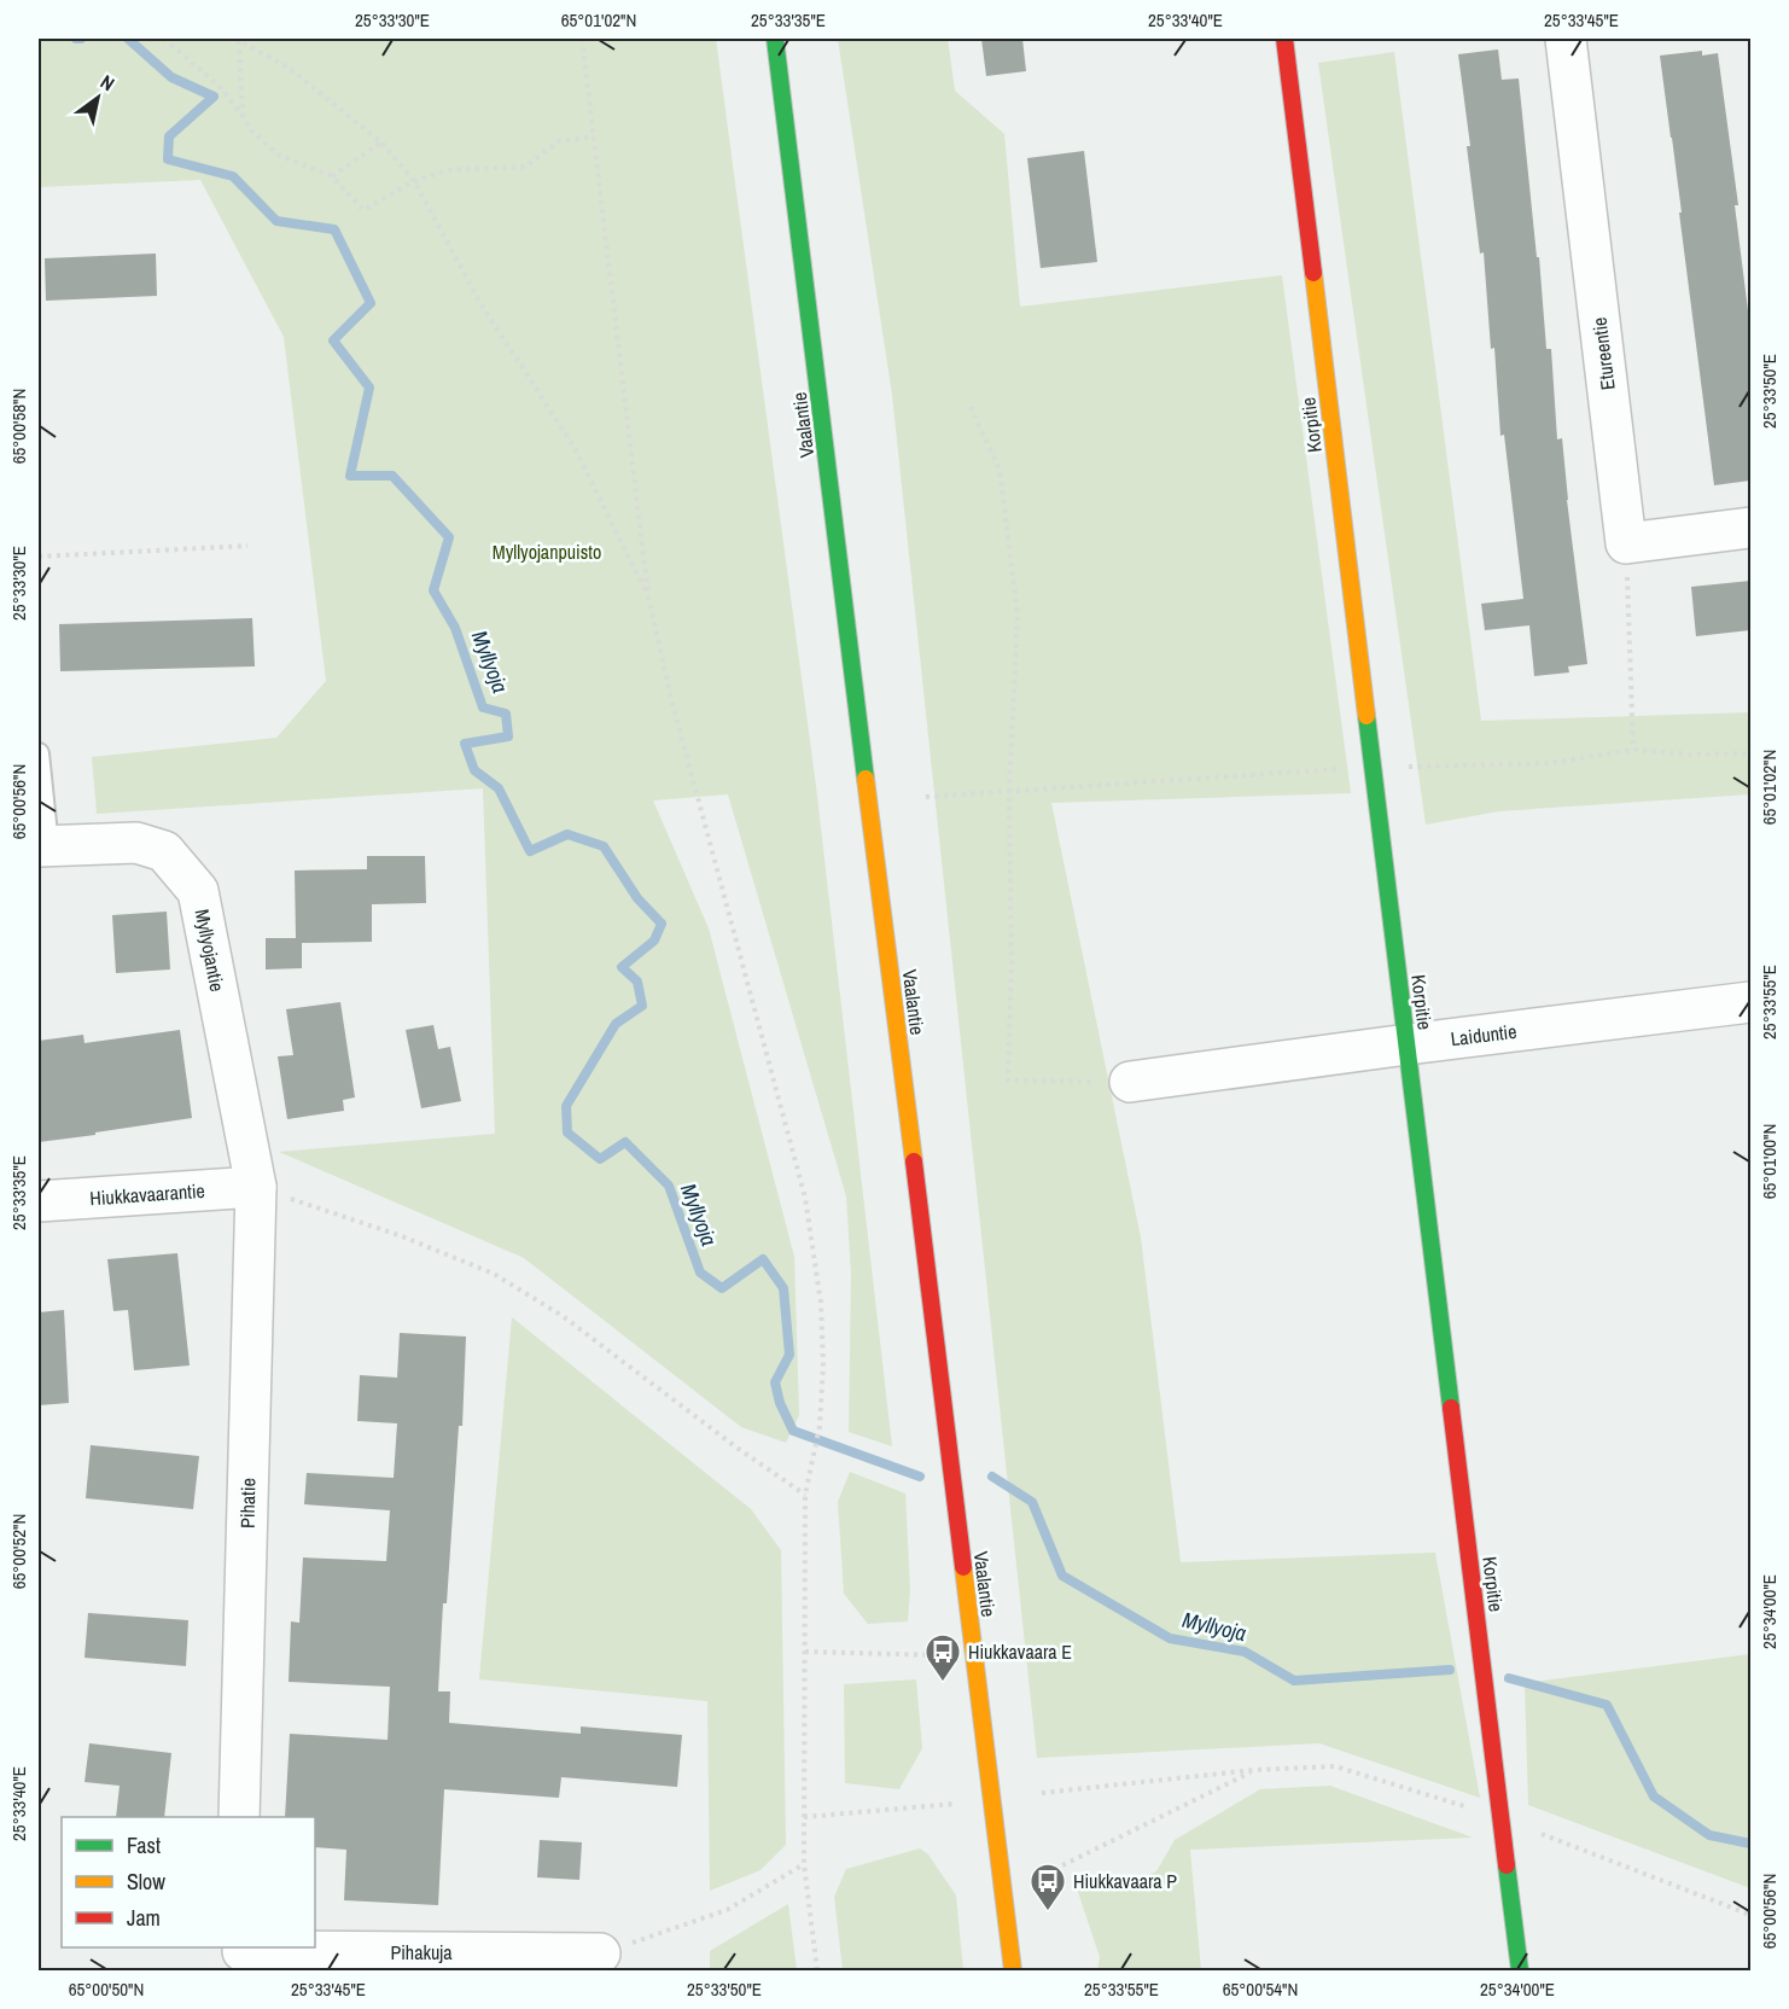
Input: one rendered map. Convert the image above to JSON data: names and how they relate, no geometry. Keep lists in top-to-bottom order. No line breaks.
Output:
{"streets":{"street":["Etureentie","Vaalantie","Korpitie","Myllyojantie","Laiduntie","Hiukkavaarantie","Pihatie","Pihakuja"]},"crossings":[["Korpitie","Laiduntie"],["Myllyojantie","Hiukkavaarantie"],["Myllyojantie","Pihatie"],["Hiukkavaarantie","Pihatie"]],"water":["Myllyoja"],"parks":["Myllyojanpuisto"],"places":{"bus stop":["Hiukkavaara E","Hiukkavaara P"]},"legend":["Fast","Slow","Jam"],"north":"top right","coordinates":["25°33'30\"E","65°01'02\"N","25°33'35\"E","25°33'40\"E","25°33'45\"E","25°33'50\"E","65°00'58\"N","65°00'56\"N","25°33'55\"E","65°01'00\"N","65°00'52\"N","25°34'00\"E","65°00'50\"N","65°00'54\"N"]}
